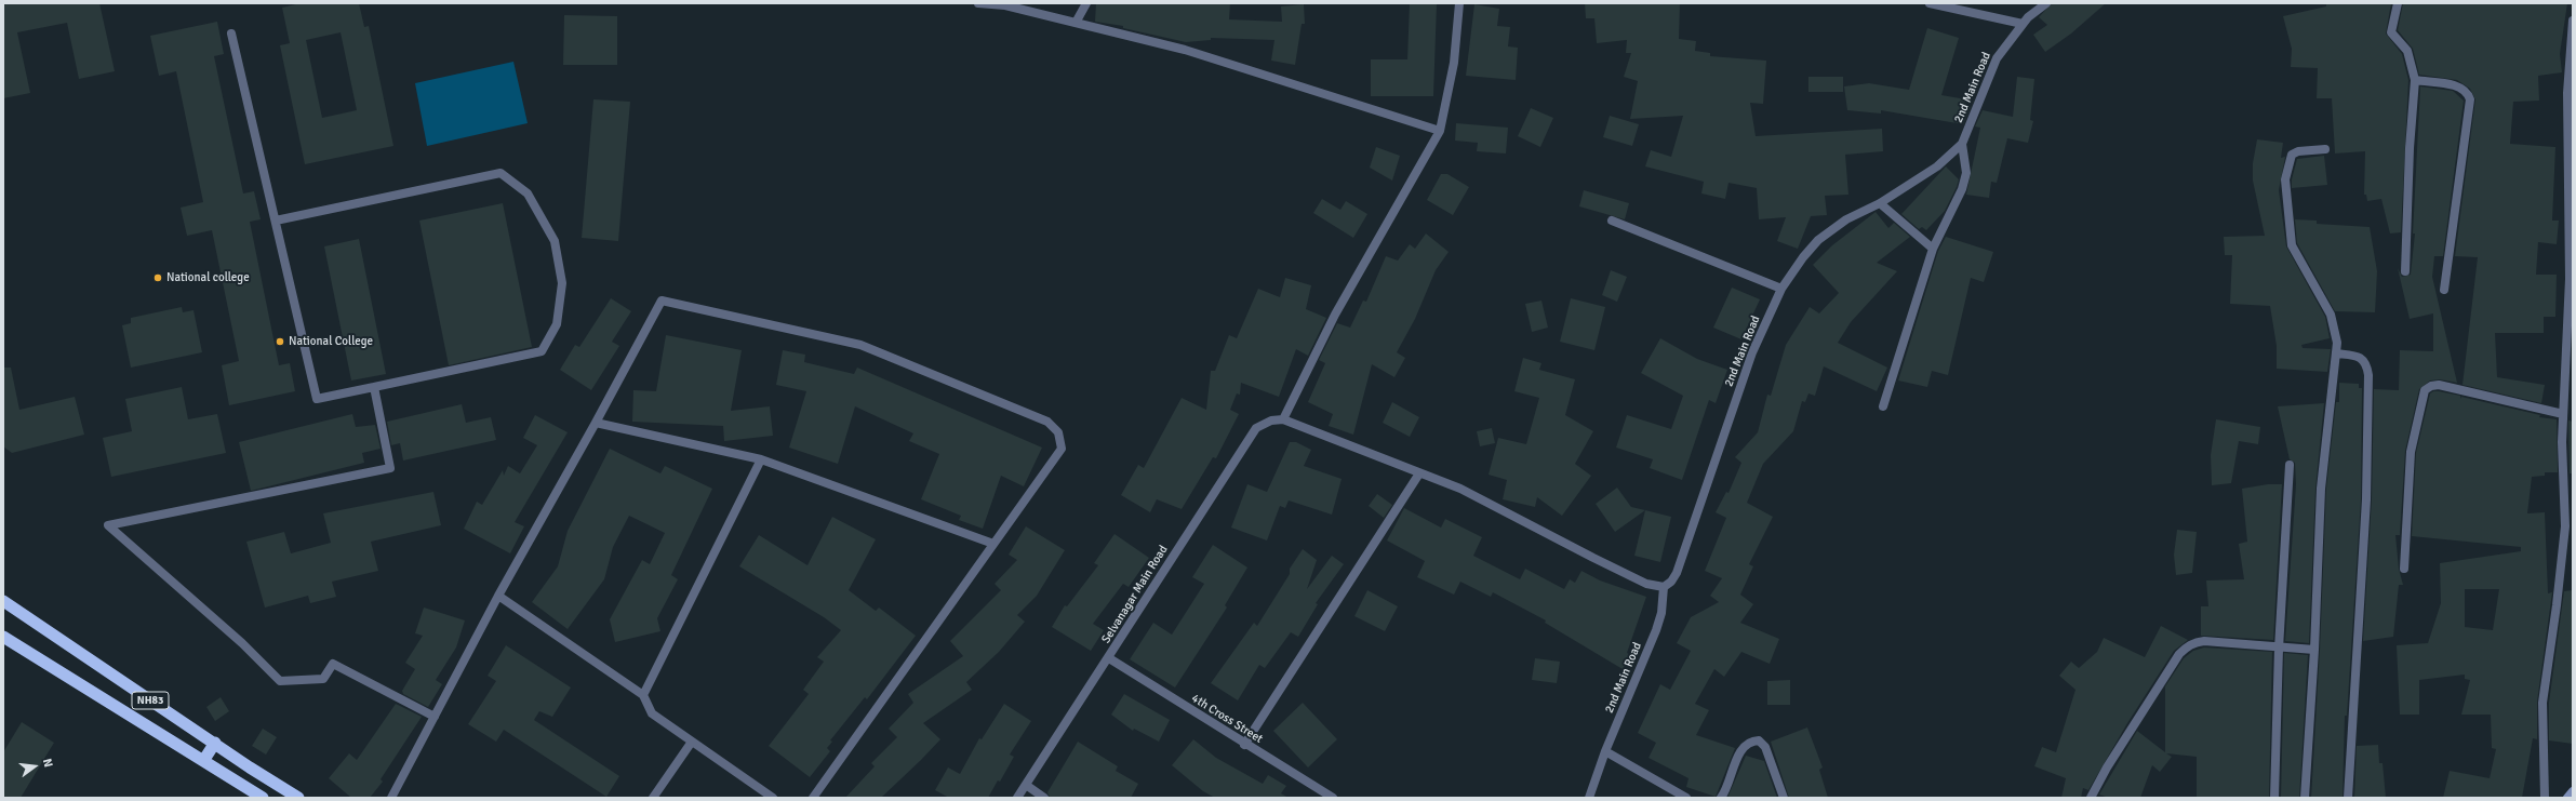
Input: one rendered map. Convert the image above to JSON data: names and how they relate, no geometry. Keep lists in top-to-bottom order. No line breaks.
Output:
{"streets":{"highway":["NH83"],"street":["2nd Main Road","Selvanagar Main Road","4th Cross Street"]},"crossings":[["Selvanagar Main Road","4th Cross Street"]],"places":["National college","National College"],"north":"right"}
